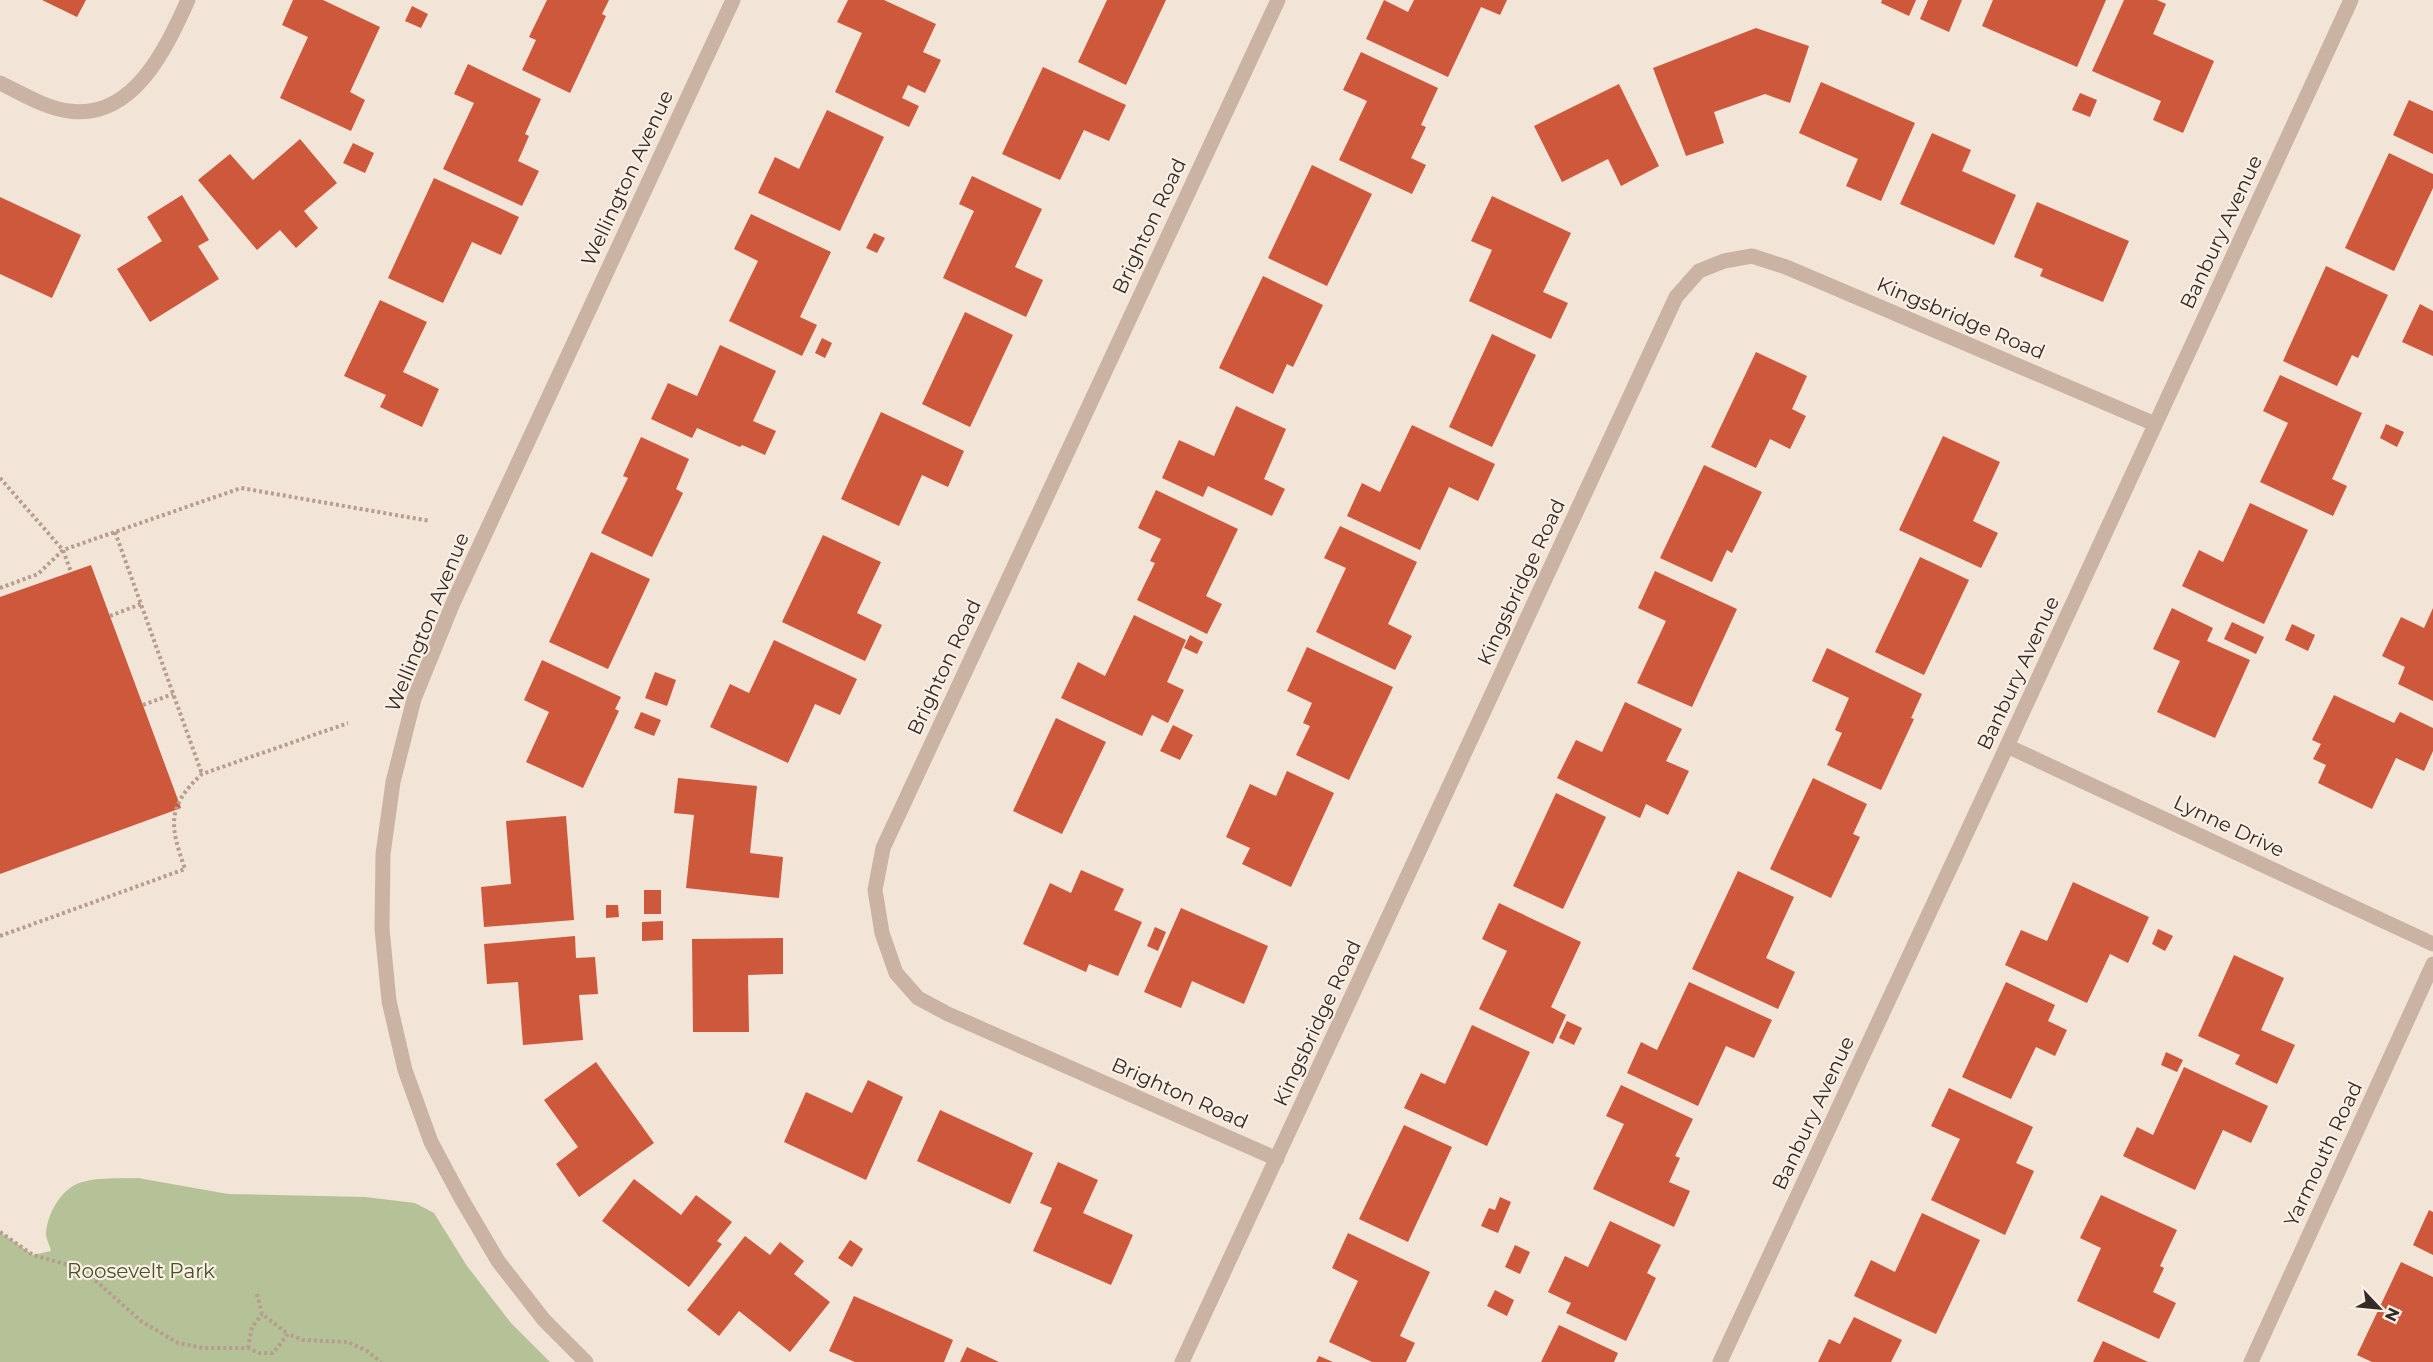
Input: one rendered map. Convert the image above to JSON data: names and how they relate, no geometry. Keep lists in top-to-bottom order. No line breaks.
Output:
{"streets":{"street":["Wellington Avenue","Brighton Road","Banbury Avenue","Kingsbridge Road","Lynne Drive","Yarmouth Road"]},"crossings":[["Brighton Road","Kingsbridge Road"],["Banbury Avenue","Kingsbridge Road"],["Banbury Avenue","Lynne Drive"]],"parks":["Roosevelt Park"],"north":"bottom right"}
